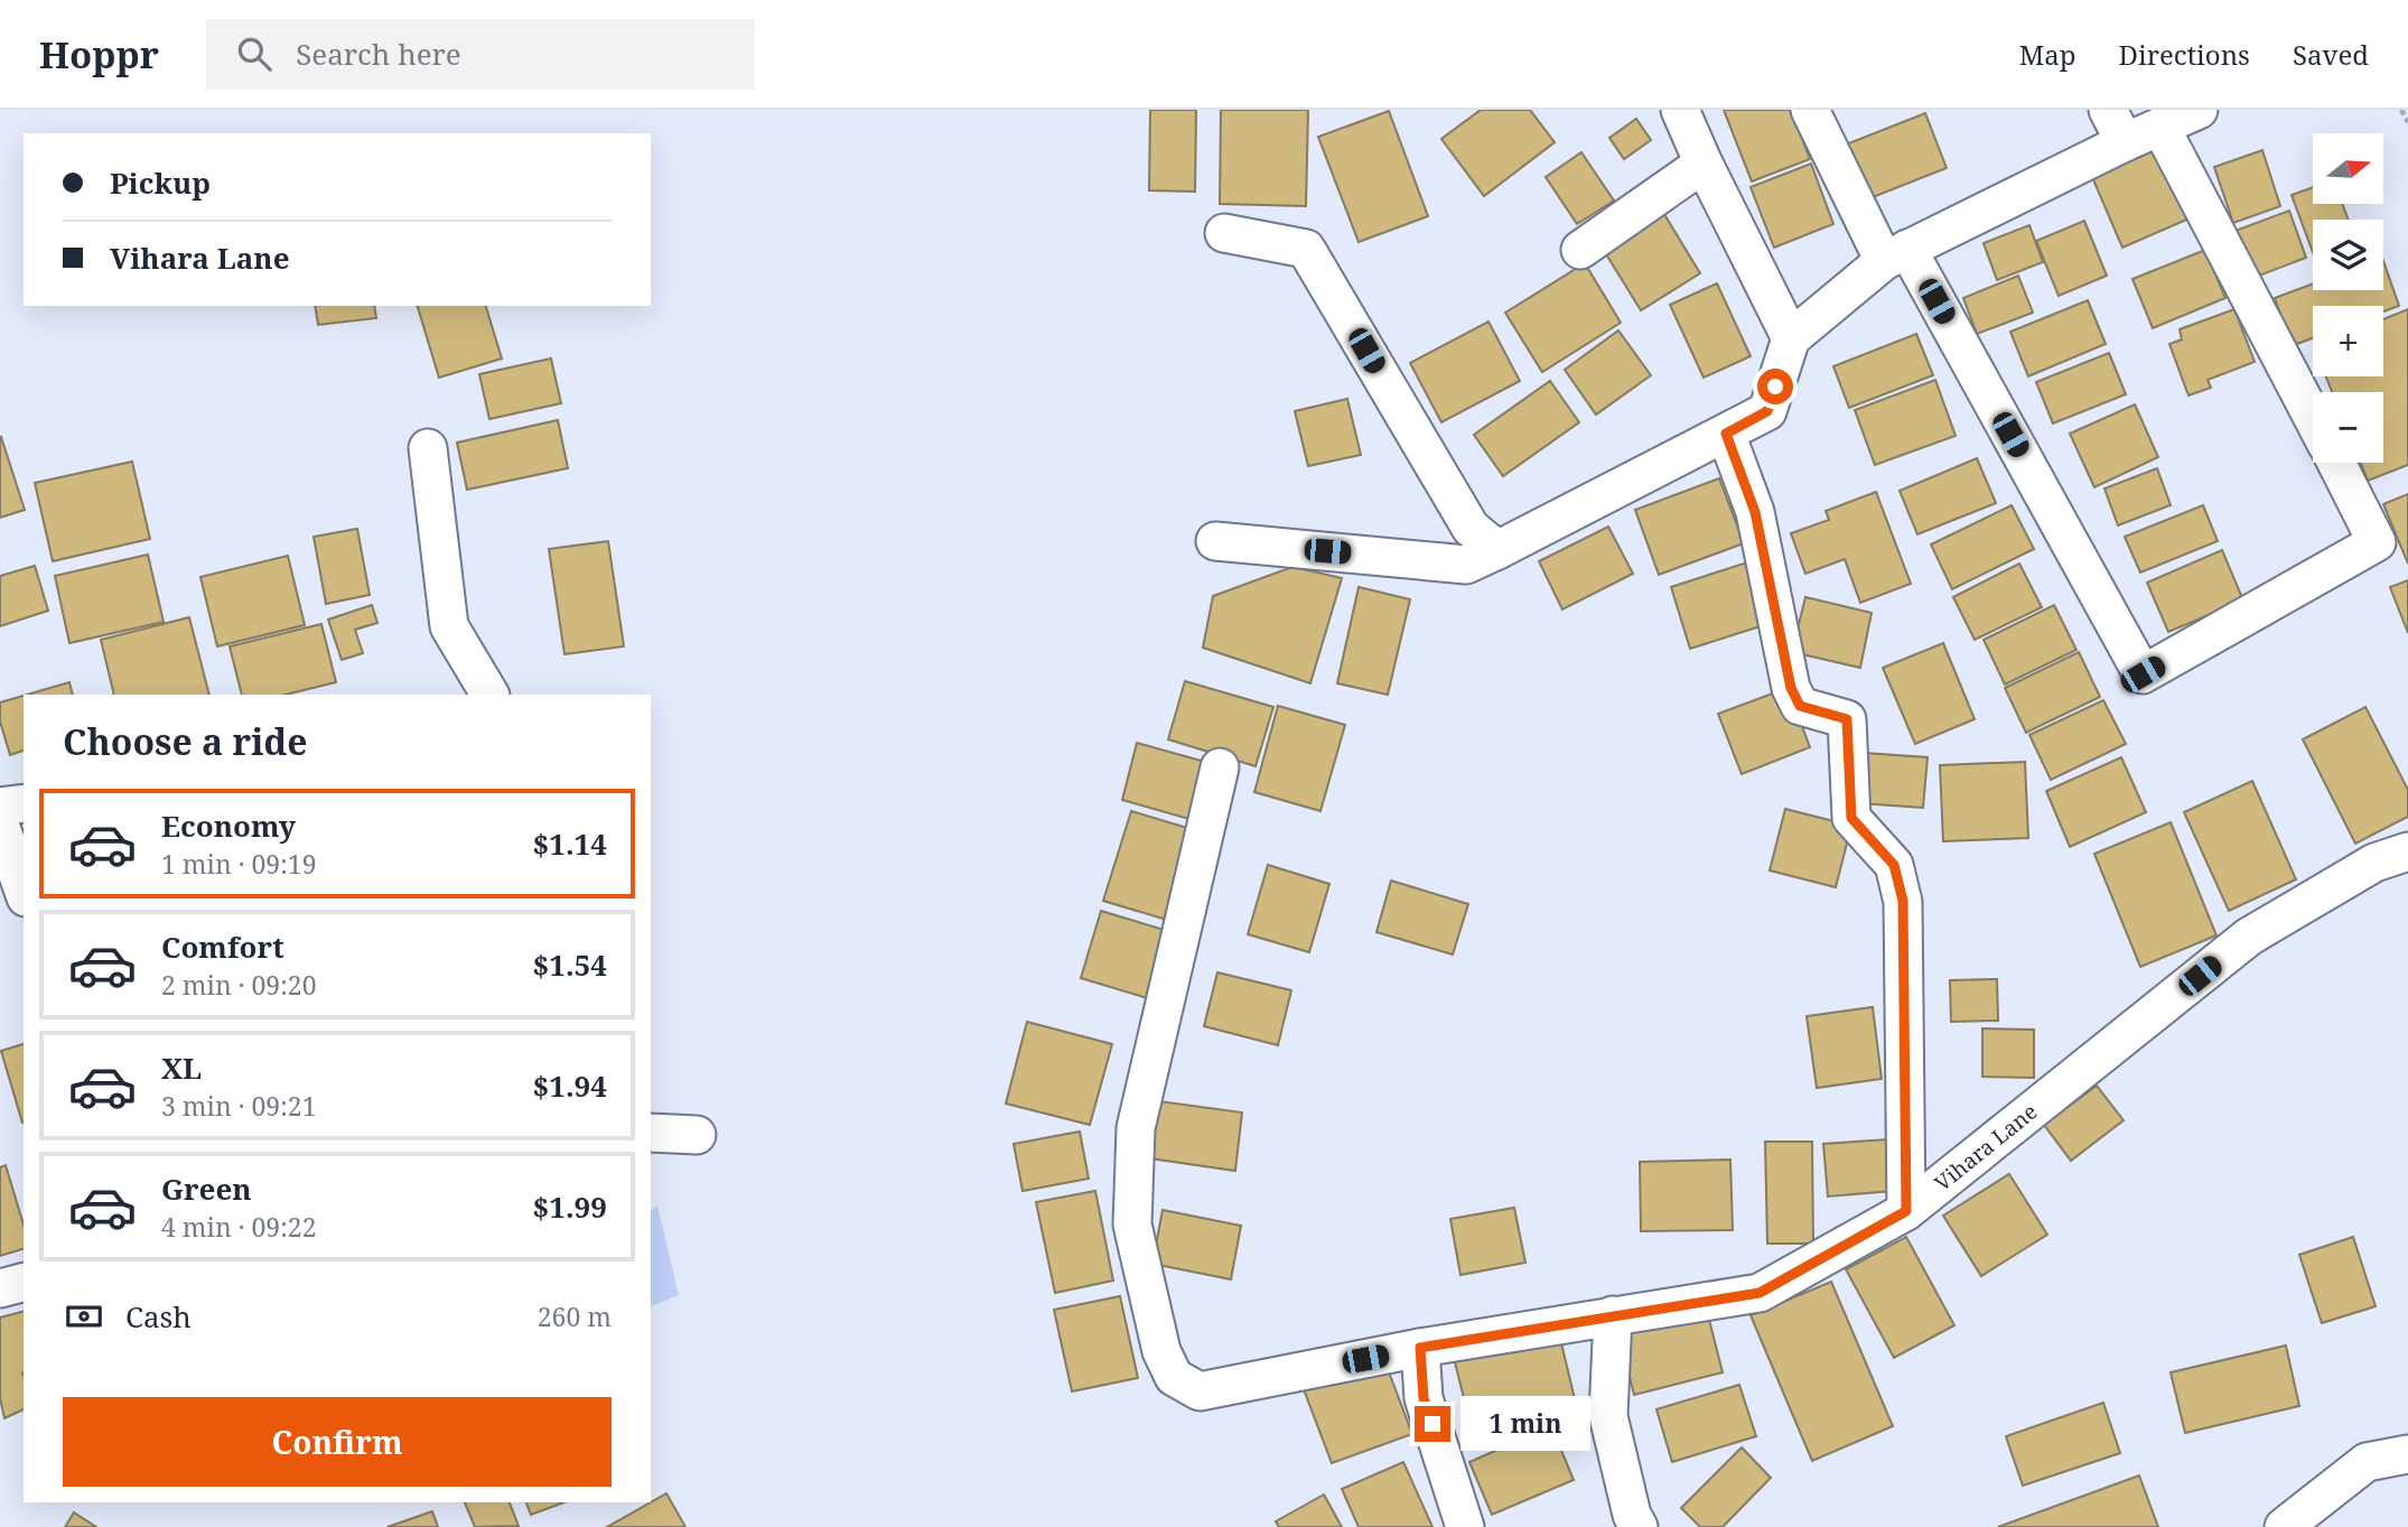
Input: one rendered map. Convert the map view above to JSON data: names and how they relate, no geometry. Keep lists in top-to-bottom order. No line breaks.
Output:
{"streets":{"street":["Vihara Lane"]},"north":"right","page":{"header":"Hoppr","search":"Search here","nav":["Map","Directions","Saved"],"map_buttons":["+","−"],"banner":["Pickup","Vihara Lane"],"heading":"Choose a ride","list":[{"name":"Economy","note":"1 min · 09:19","value":"$1.14"},{"name":"Comfort","note":"2 min · 09:20","value":"$1.54"},{"name":"XL","note":"3 min · 09:21","value":"$1.94"},{"name":"Green","note":"4 min · 09:22","value":"$1.99"}],"pay":["Cash","260 m"],"buttons":"Confirm","bubble":"1 min"}}
